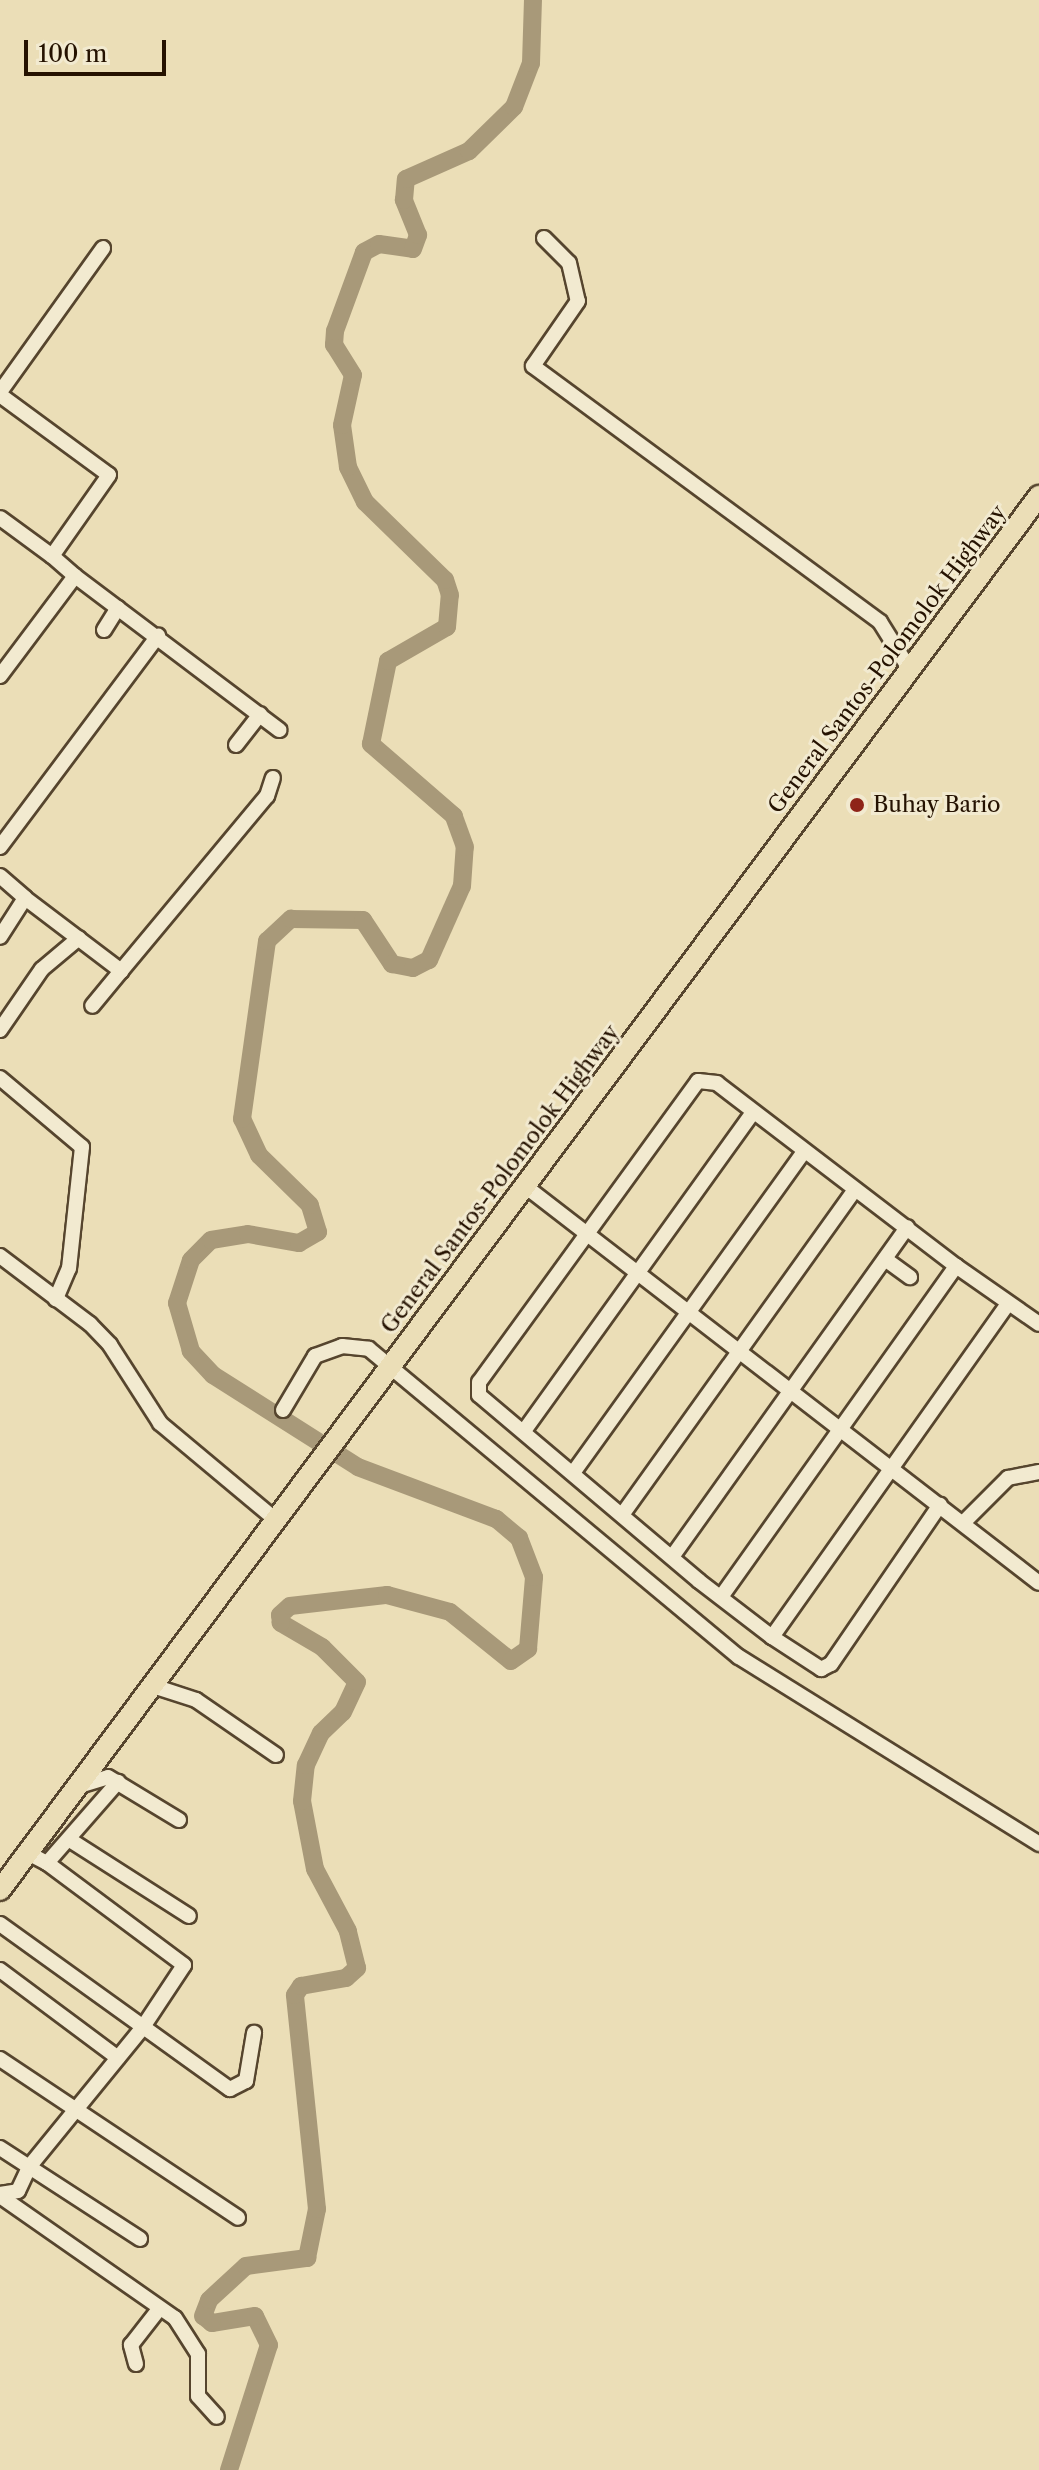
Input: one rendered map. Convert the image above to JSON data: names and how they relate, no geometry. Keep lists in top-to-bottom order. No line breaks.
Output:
{"streets":{"highway":["General Santos-Polomolok Highway"]},"places":["Buhay Bario"],"scale_bar":"100 m"}
